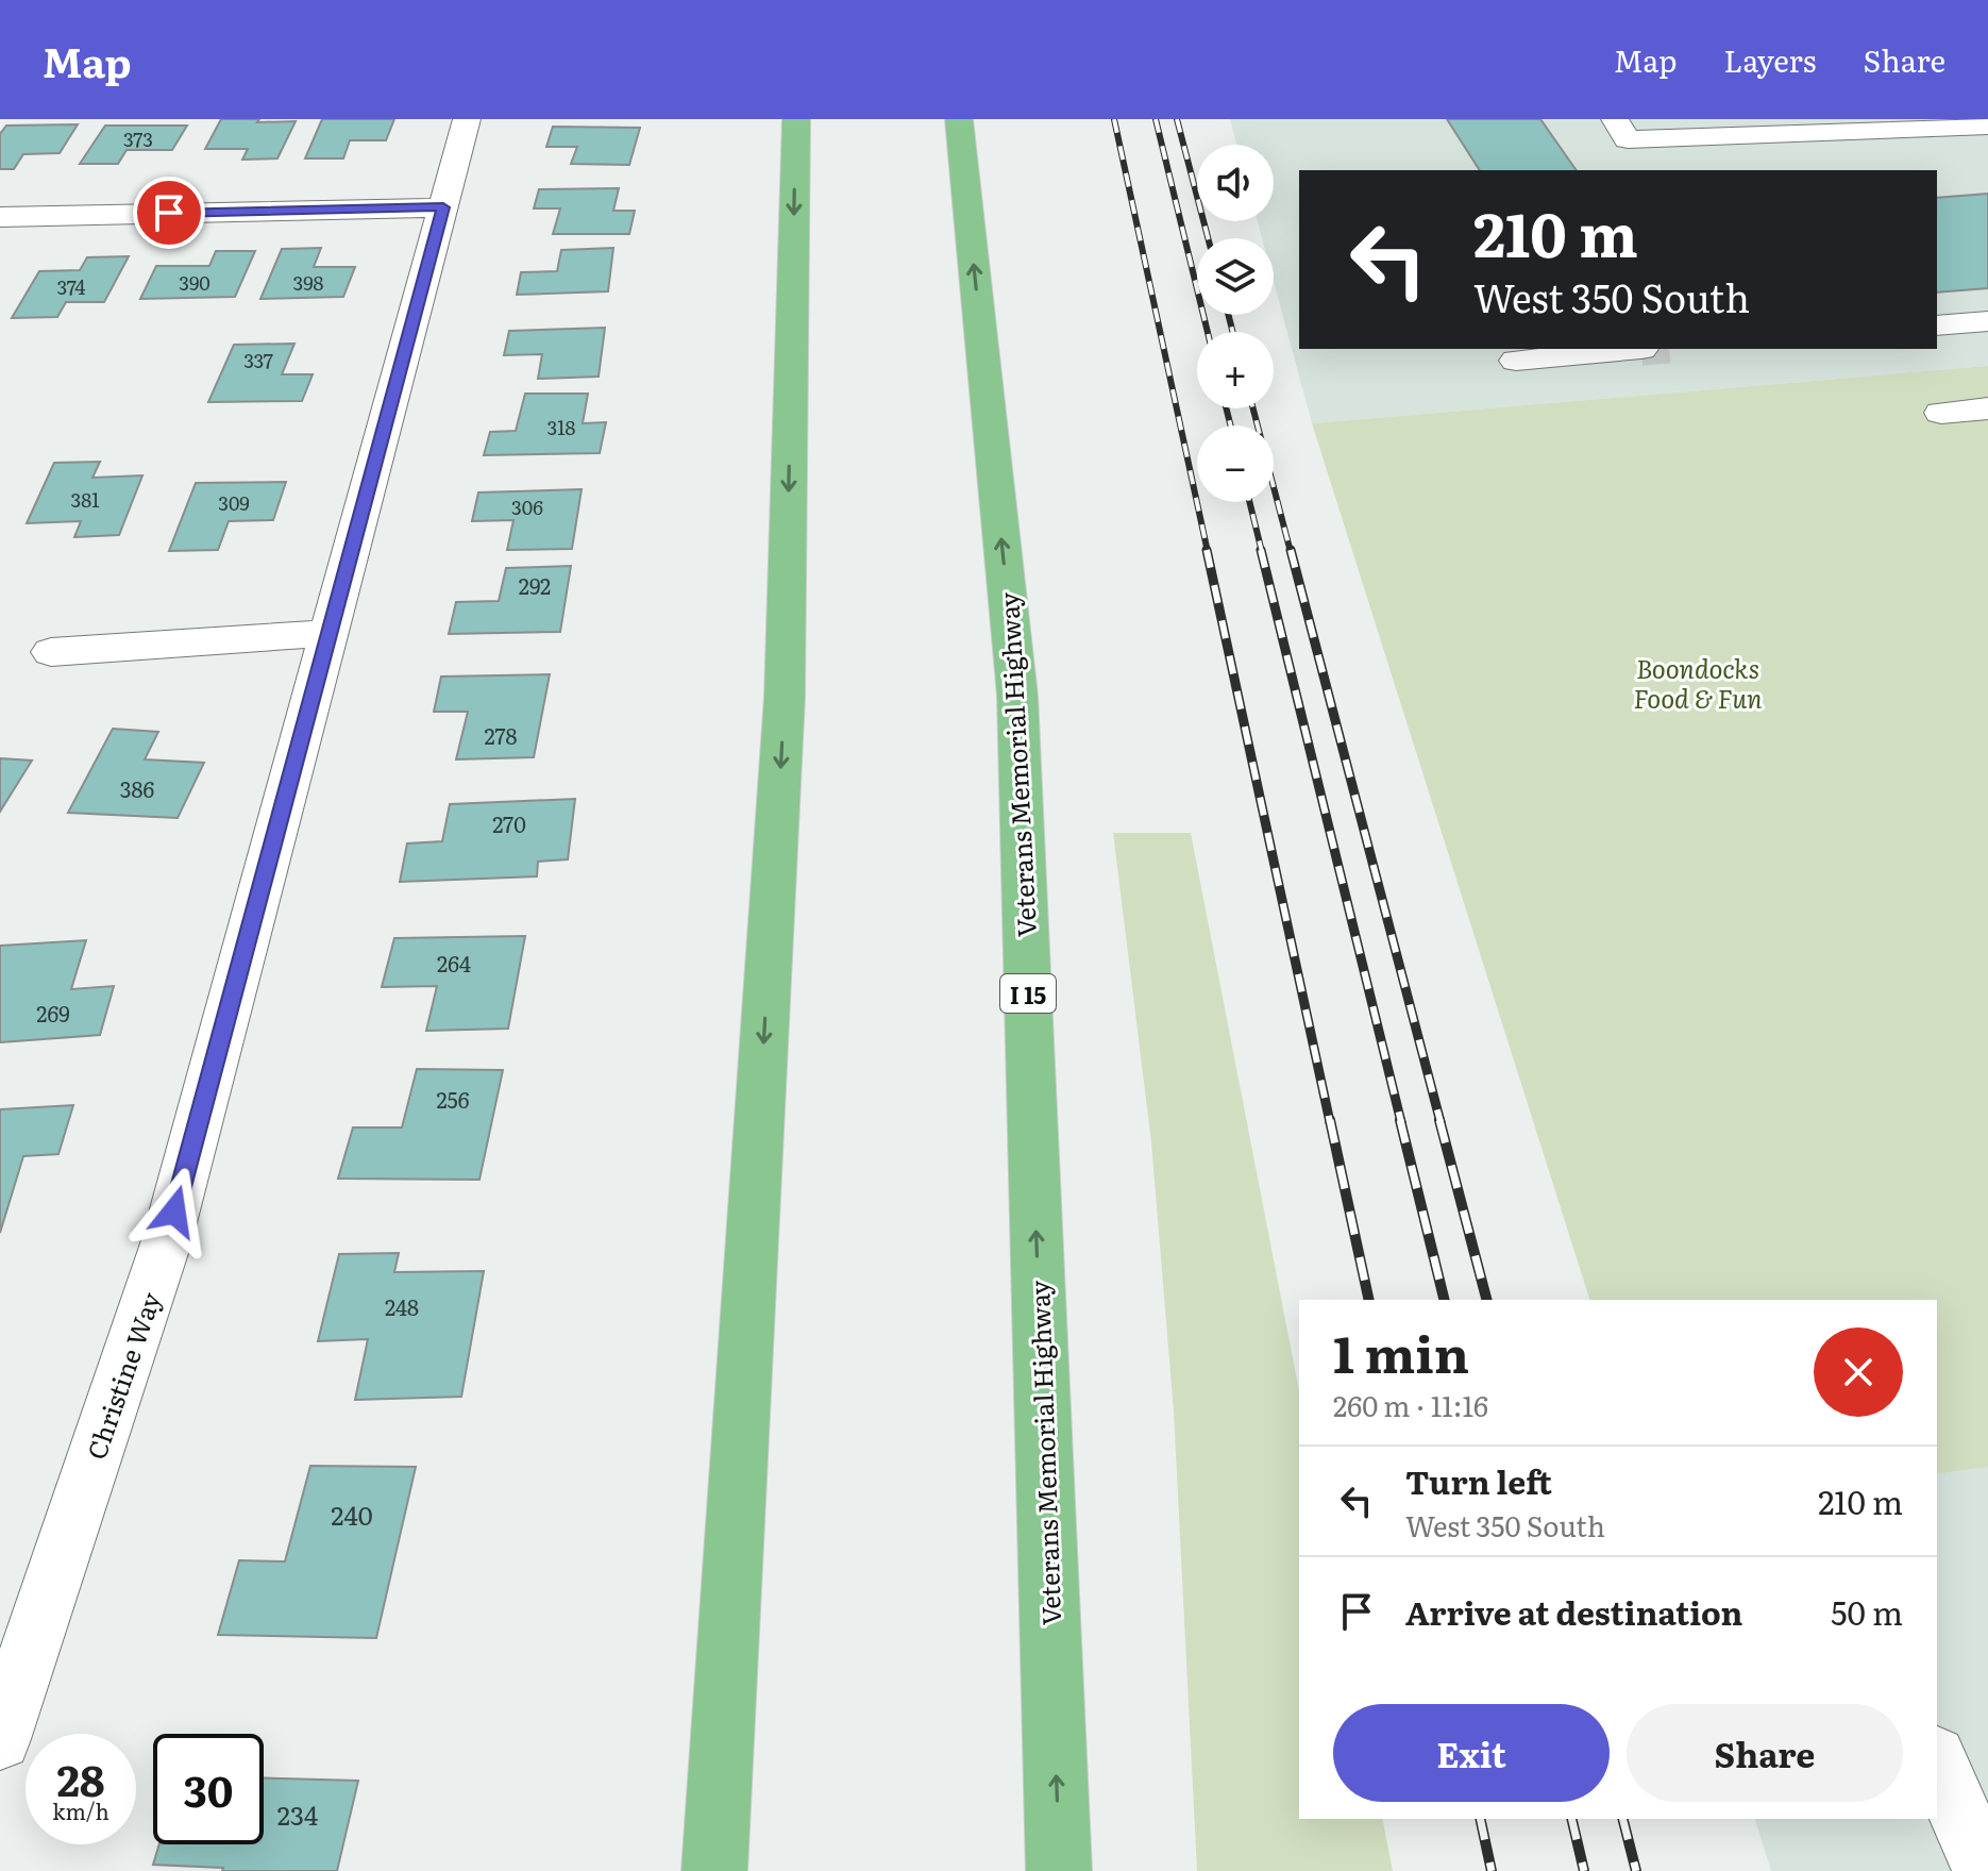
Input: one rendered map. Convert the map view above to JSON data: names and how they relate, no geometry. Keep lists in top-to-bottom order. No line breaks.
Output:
{"streets":{"highway":["Veterans Memorial Highway","I 15"],"street":["Christine Way"]},"parks":["Boondocks Food & Fun"],"house_numbers":["373","390","398","374","337","318","381","309","306","292","278","386","270","264","269","256","248","240","234"],"page":{"header":"Map","nav":["Map","Layers","Share"],"map_buttons":["+","−"],"turn":["210 m","West 350 South"],"heading":["1 min","260 m · 11:16"],"list":[{"name":"Turn left","note":"West 350 South","value":"210 m"},{"name":"Arrive at destination","value":"50 m"}],"buttons":["Exit","Share"],"speed":"28 km/h","limit":"30"}}
